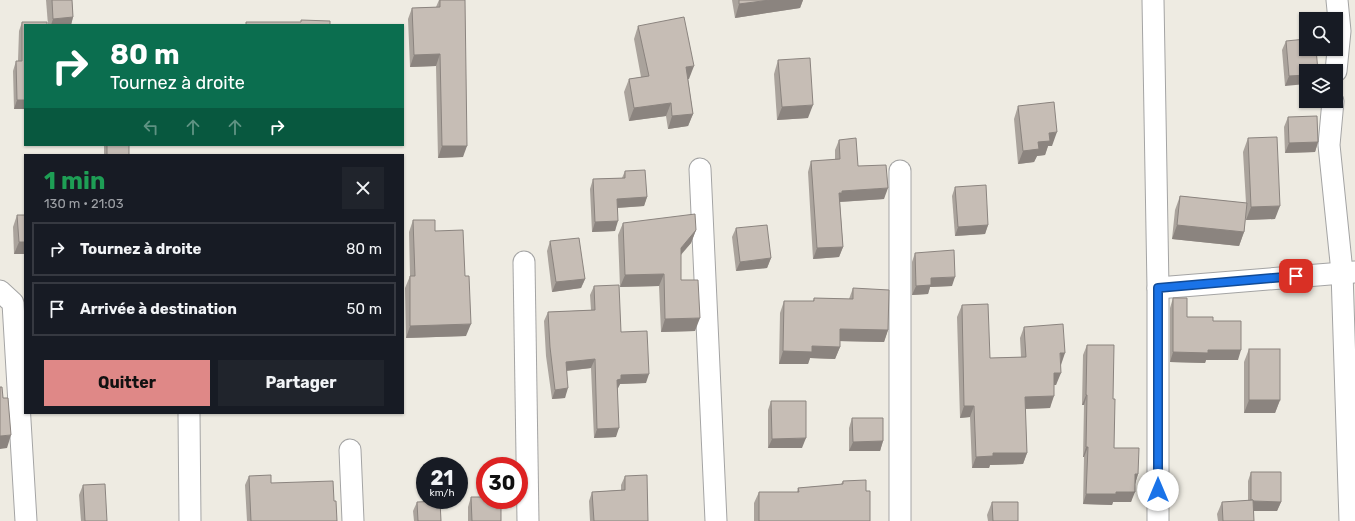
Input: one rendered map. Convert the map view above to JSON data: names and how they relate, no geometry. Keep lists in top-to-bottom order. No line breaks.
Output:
{"page":{"turn":["80 m","Tournez à droite"],"heading":["1 min","130 m · 21:03"],"list":[{"name":"Tournez à droite","value":"80 m"},{"name":"Arrivée à destination","value":"50 m"}],"buttons":["Quitter","Partager"],"speed":"21 km/h","limit":"30"}}
